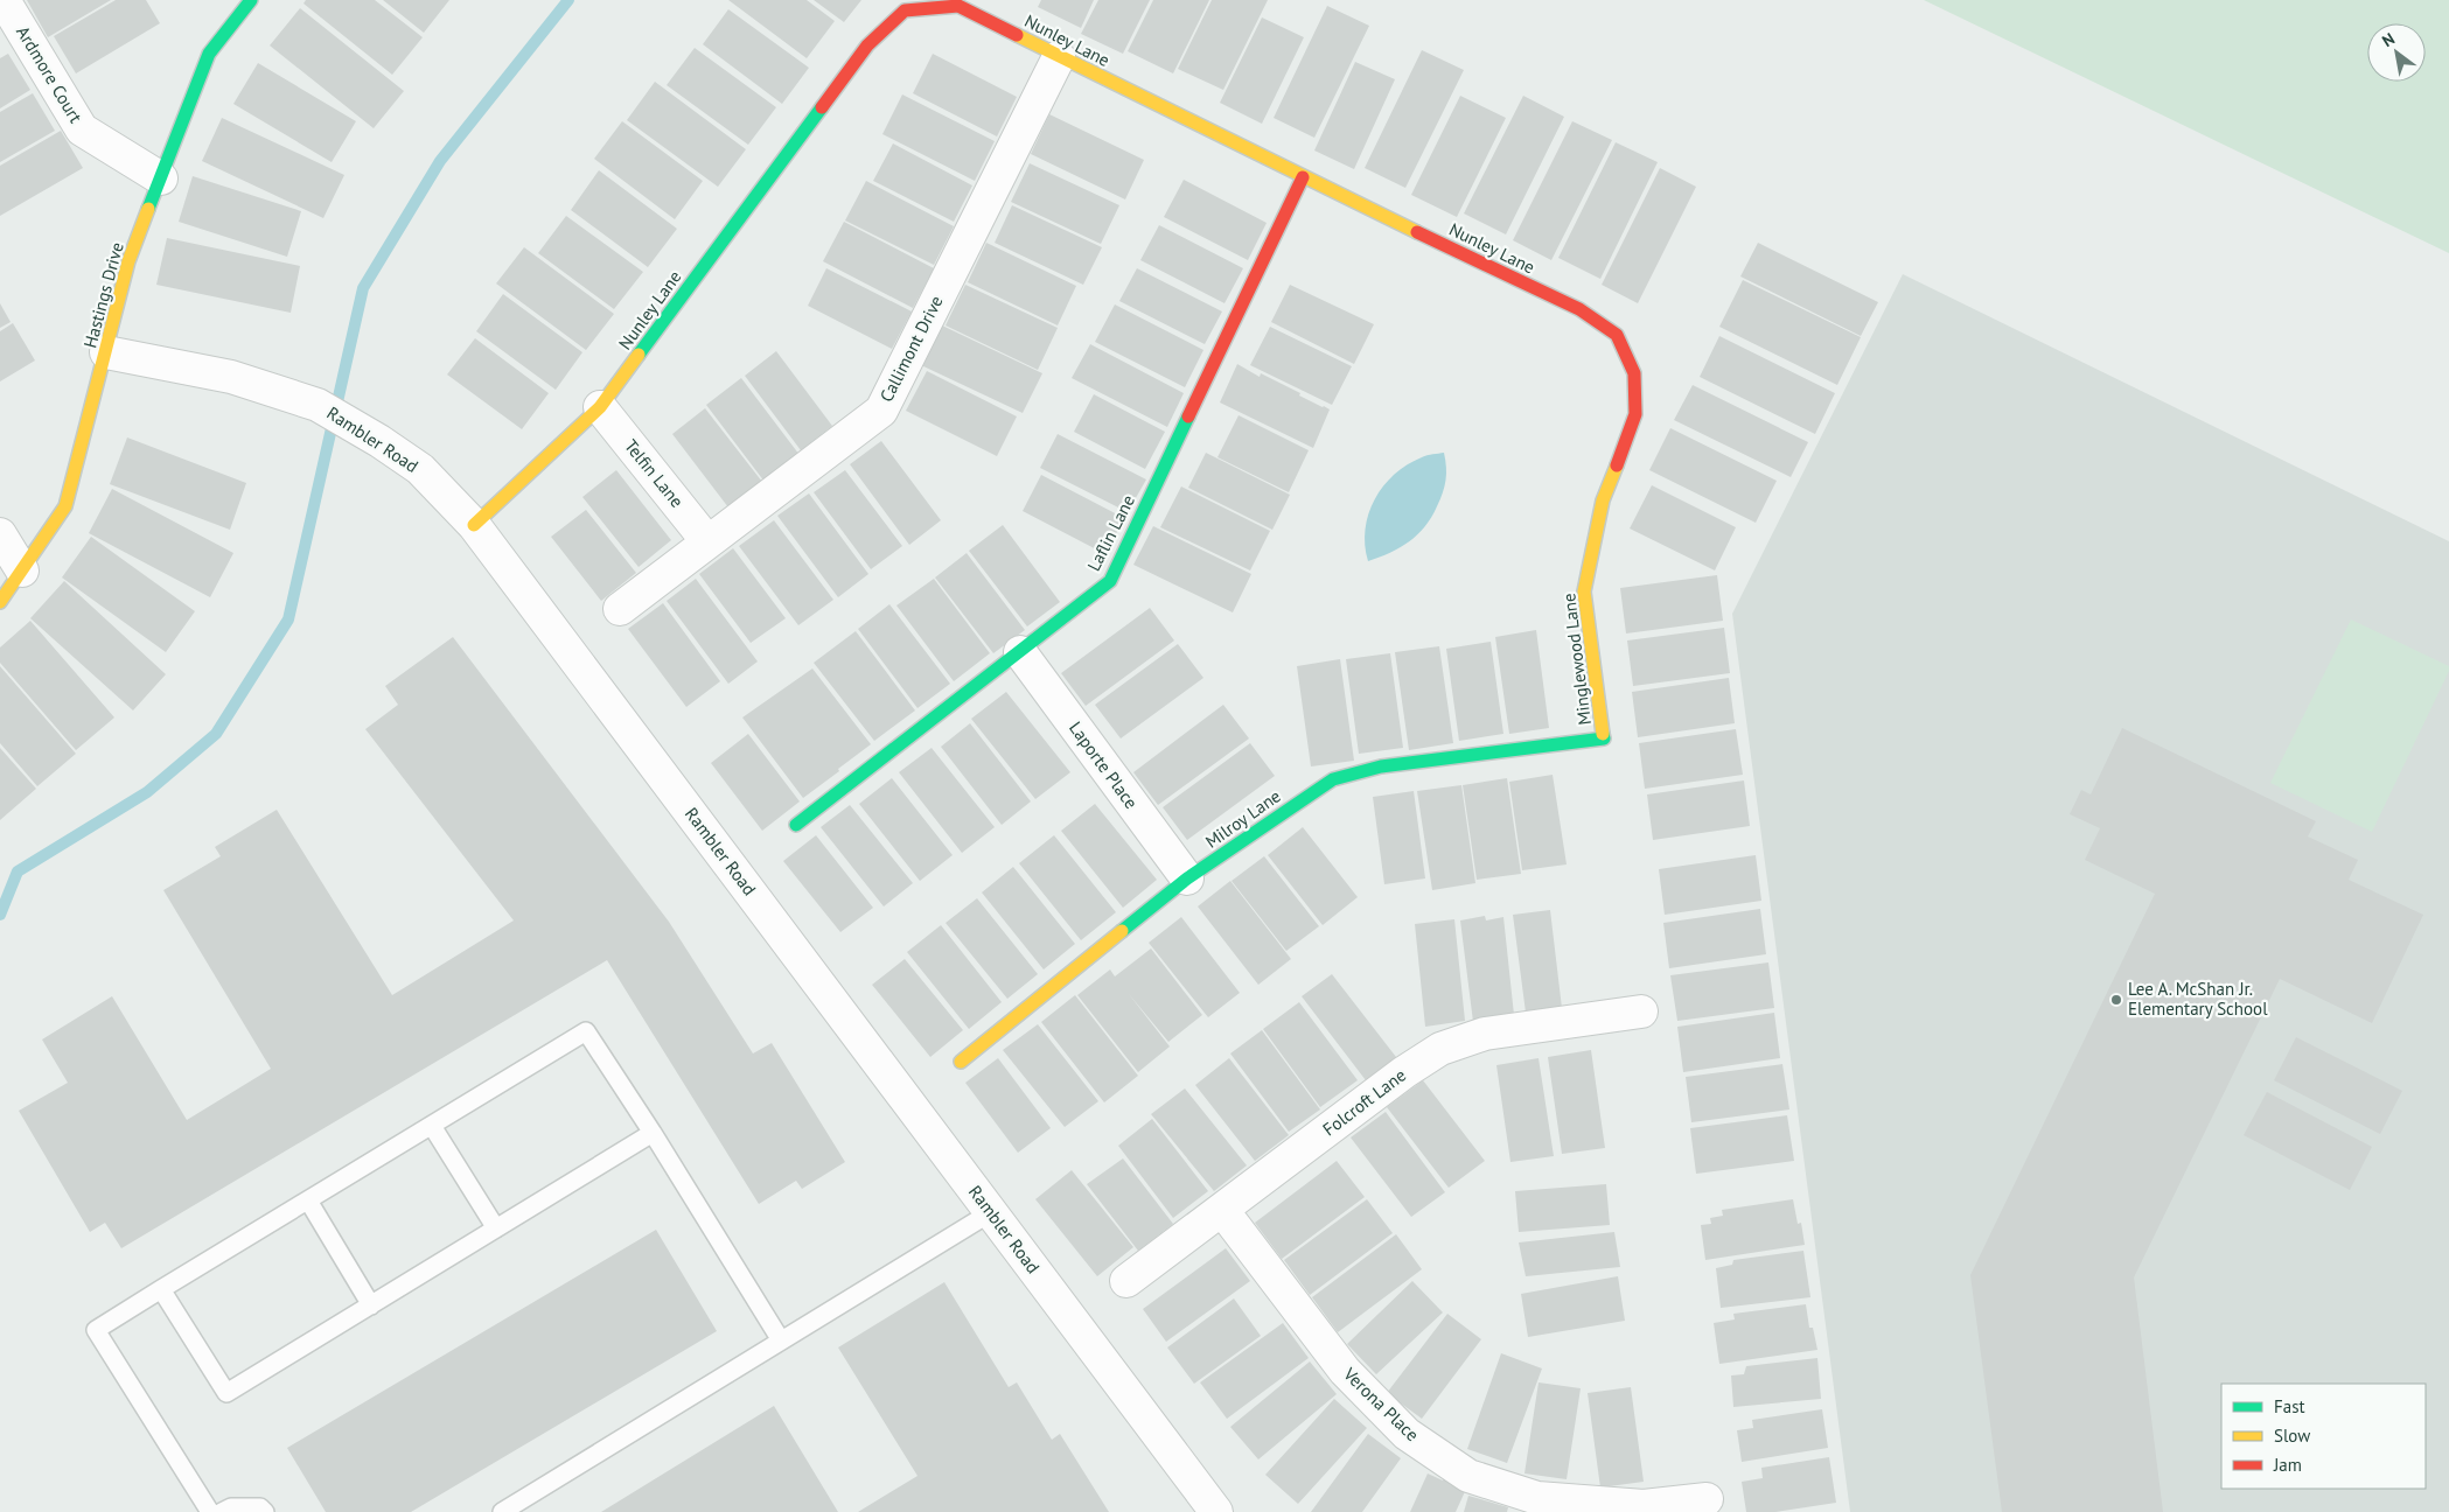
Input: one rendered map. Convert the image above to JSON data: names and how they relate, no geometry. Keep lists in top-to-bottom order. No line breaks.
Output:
{"streets":{"street":["Nunley Lane","Ardmore Court","Hastings Drive","Callimont Drive","Rambler Road","Telfin Lane","Laflin Lane","Minglewood Lane","Laporte Place","Milroy Lane","Folcroft Lane","Verona Place"]},"crossings":[["Nunley Lane","Callimont Drive"],["Nunley Lane","Rambler Road"],["Nunley Lane","Telfin Lane"],["Nunley Lane","Laflin Lane"],["Nunley Lane","Minglewood Lane"],["Ardmore Court","Hastings Drive"],["Hastings Drive","Rambler Road"],["Callimont Drive","Telfin Lane"],["Laflin Lane","Laporte Place"],["Minglewood Lane","Milroy Lane"],["Laporte Place","Milroy Lane"],["Folcroft Lane","Verona Place"]],"places":["Lee A. McShan Jr. Elementary School"],"legend":["Fast","Slow","Jam"],"north":"top left"}
